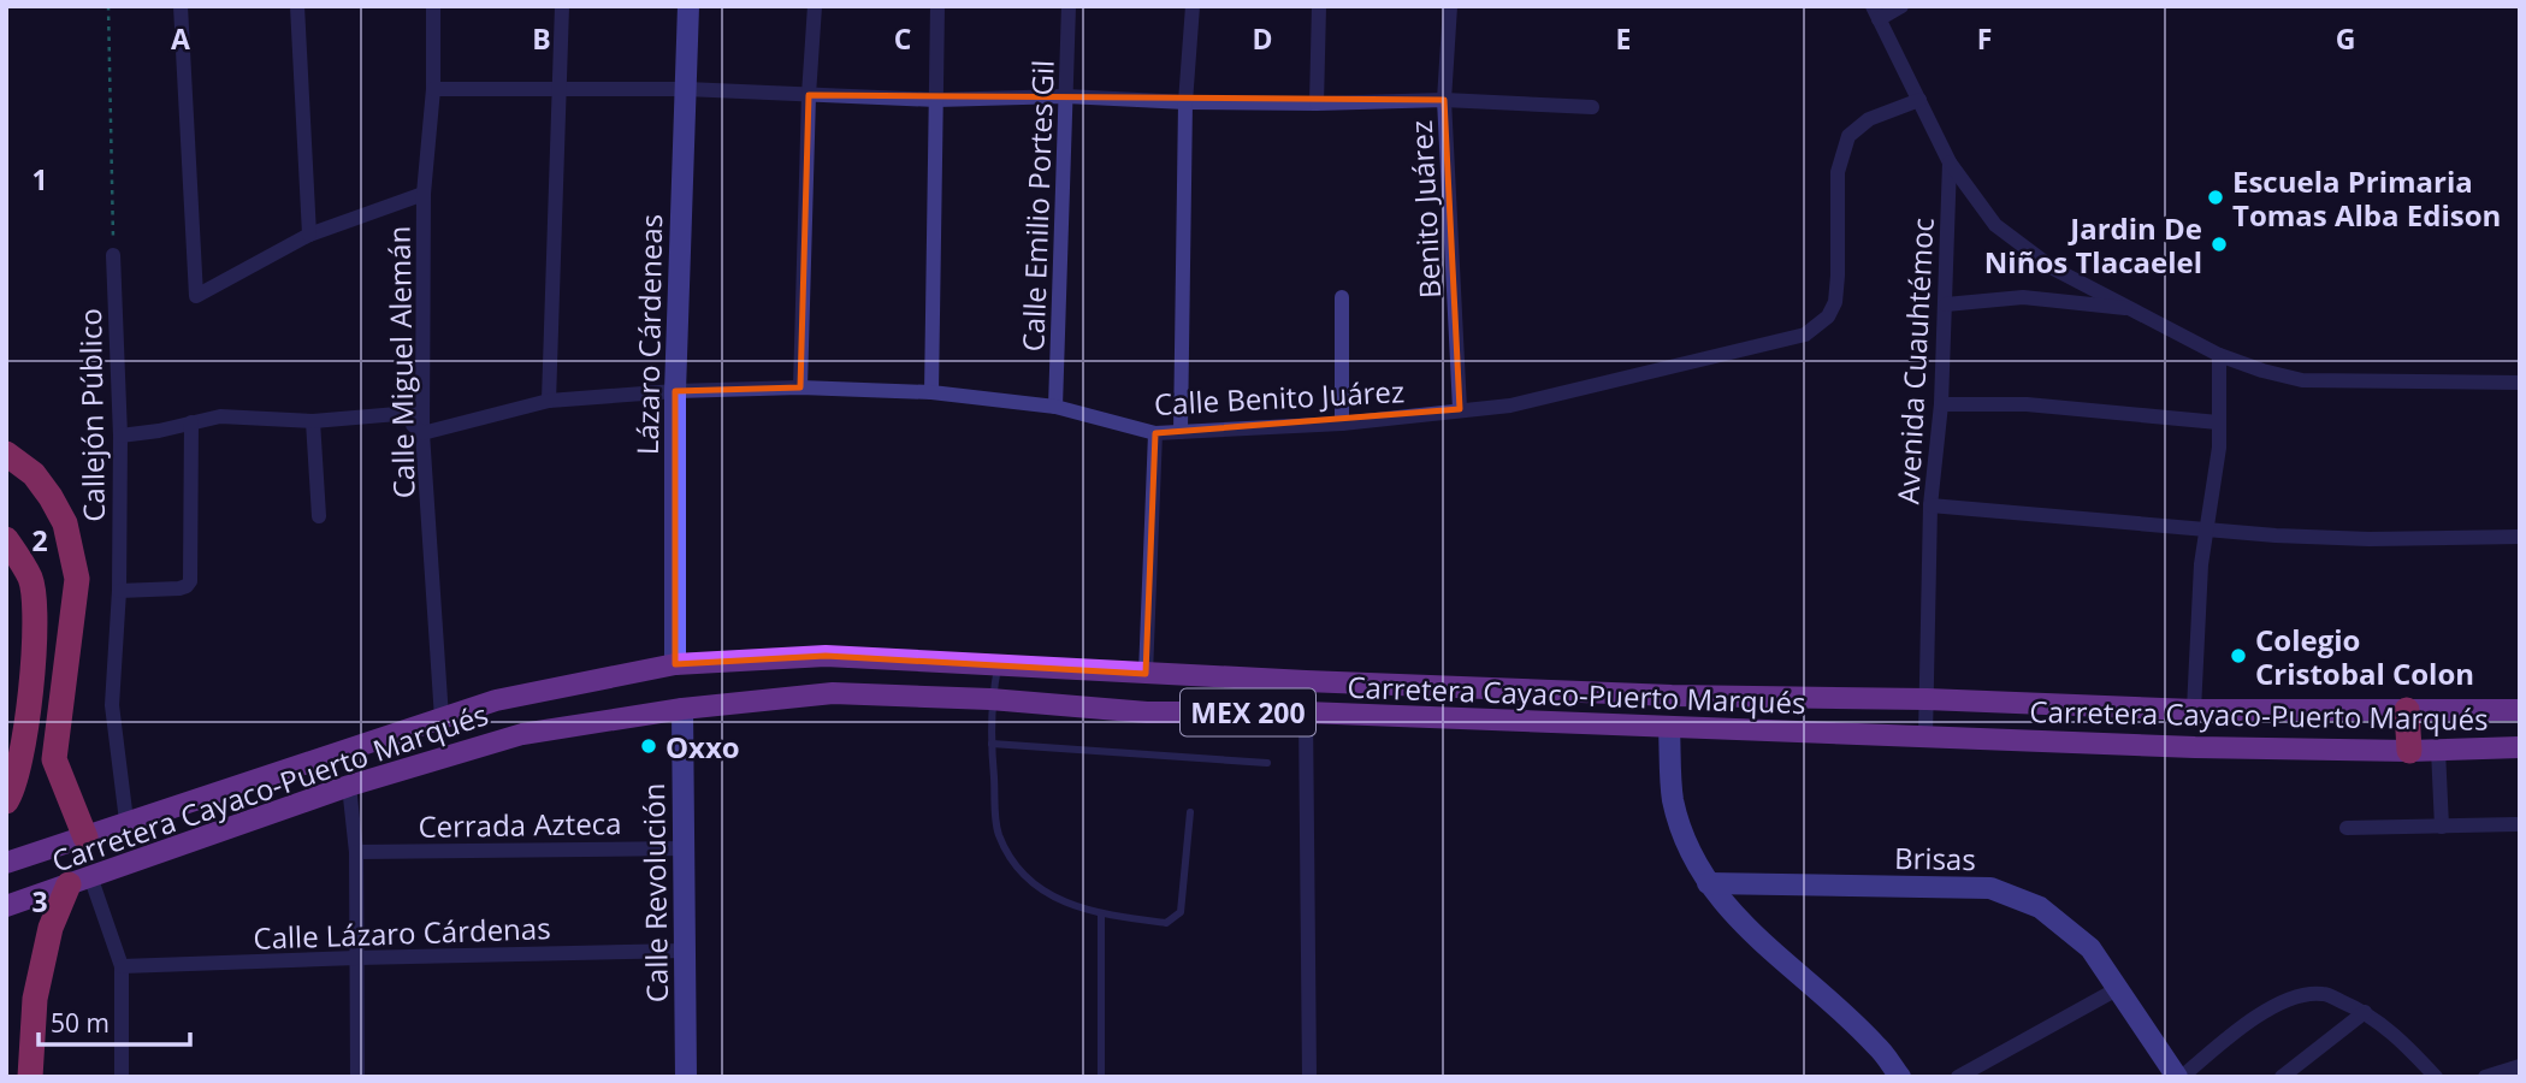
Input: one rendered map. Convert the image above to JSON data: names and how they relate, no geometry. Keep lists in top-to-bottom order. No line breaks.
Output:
{"streets":{"main road":["Carretera Cayaco-Puerto Marqués","MEX 200"],"street":["Calle Emilio Portes Gil","Benito Juárez","Lázaro Cárdeneas","Avenida Cuauhtémoc","Calle Miguel Alemán","Calle Benito Juárez","Callejón Público","Cerrada Azteca","Brisas","Calle Revolución","Calle Lázaro Cárdenas"]},"crossings":[["Calle Emilio Portes Gil","Calle Benito Juárez"],["Benito Juárez","Calle Benito Juárez"],["Lázaro Cárdeneas","Calle Benito Juárez"],["Lázaro Cárdeneas","Carretera Cayaco-Puerto Marqués"],["Avenida Cuauhtémoc","Calle Benito Juárez"],["Avenida Cuauhtémoc","Carretera Cayaco-Puerto Marqués"],["Calle Miguel Alemán","Calle Benito Juárez"],["Calle Miguel Alemán","Carretera Cayaco-Puerto Marqués"],["Callejón Público","Carretera Cayaco-Puerto Marqués"],["Carretera Cayaco-Puerto Marqués","Calle Revolución"],["Cerrada Azteca","Calle Revolución"],["Calle Revolución","Calle Lázaro Cárdenas"]],"places":["Escuela Primaria Tomas Alba Edison","Jardin De Niños Tlacaelel","Colegio Cristobal Colon","Oxxo"],"scale_bar":"50 m","grid":{"columns":["A","B","C","D","E","F","G"],"rows":["1","2","3"]}}
